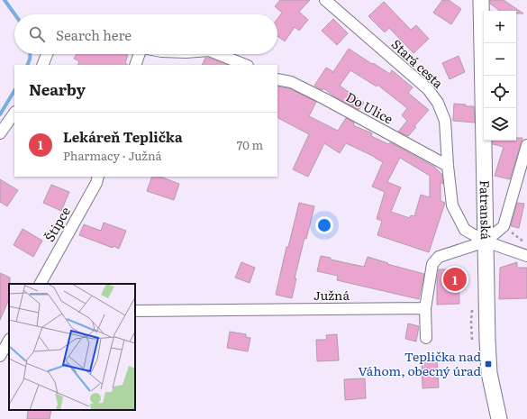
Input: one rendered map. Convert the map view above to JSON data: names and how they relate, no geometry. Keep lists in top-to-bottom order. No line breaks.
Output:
{"streets":{"main road":["Fatranská"],"street":["Stará cesta","Do Ulice","Štipce","Južná"]},"crossings":[["Stará cesta","Do Ulice"],["Stará cesta","Fatranská"]],"places":{"transit":["Teplička nad Váhom, obecný úrad"]},"page":{"map_buttons":["+","−"],"search":"Search here","heading":"Nearby","list":[{"mark":"1","name":"Lekáreň Teplička","note":"Pharmacy · Južná","value":"70 m"}],"pins":"1"}}
